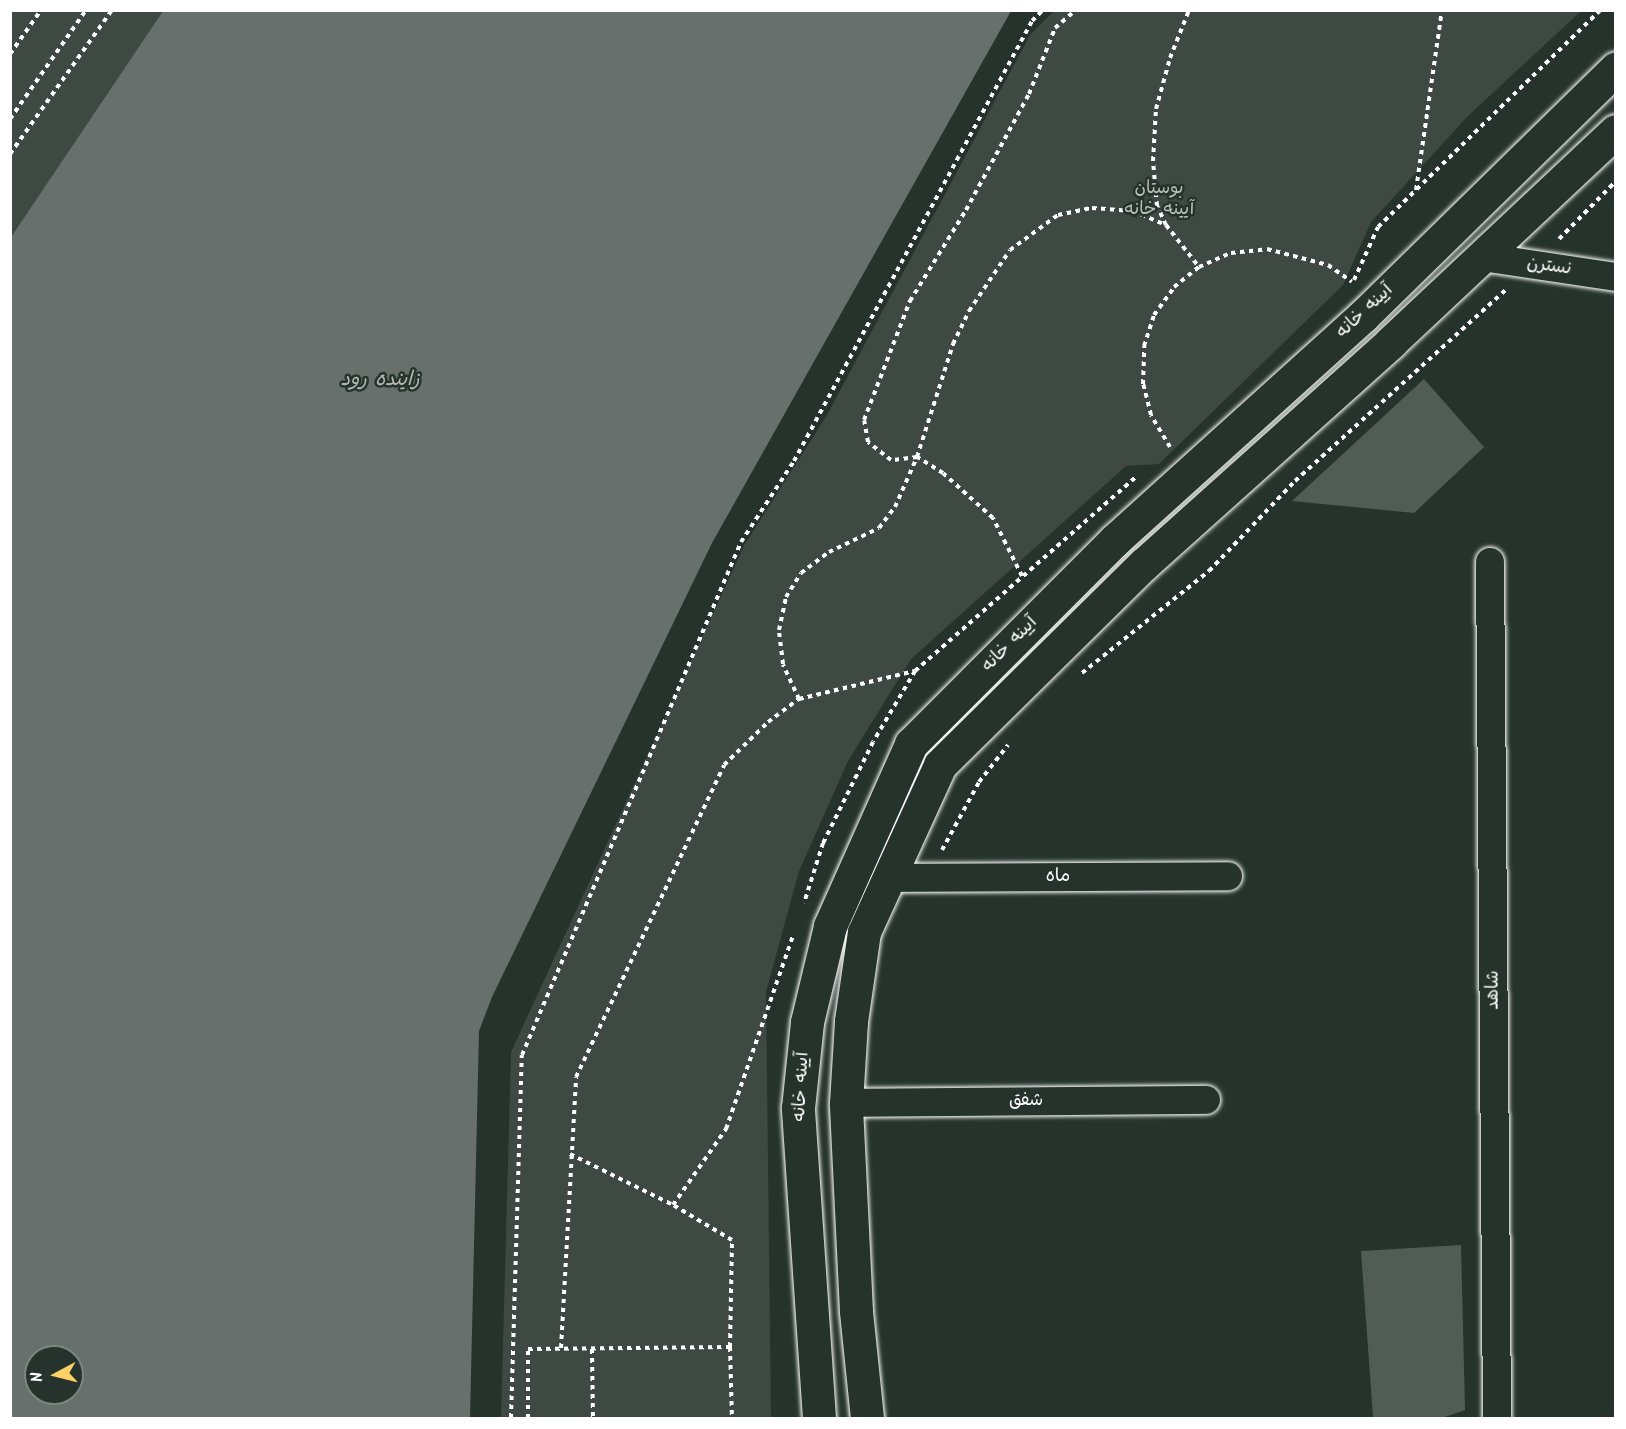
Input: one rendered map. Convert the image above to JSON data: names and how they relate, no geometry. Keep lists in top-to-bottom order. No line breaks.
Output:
{"streets":{"main road":["آیینه خانه"],"street":["نسترن","ماه","شاهد","شفق"]},"crossings":[["نسترن","آیینه خانه"],["آیینه خانه","ماه"],["آیینه خانه","شفق"]],"water":["زاینده رود"],"parks":["بوستان آیینه خانه"],"north":"left"}
